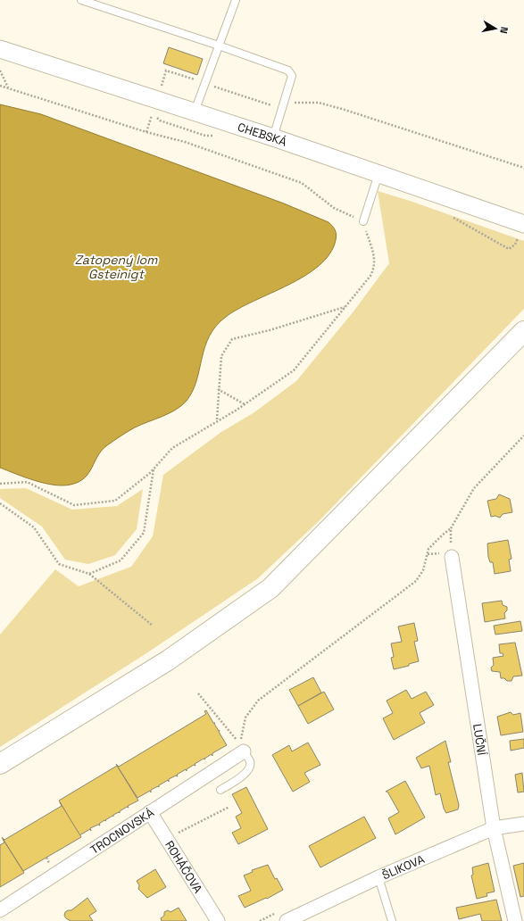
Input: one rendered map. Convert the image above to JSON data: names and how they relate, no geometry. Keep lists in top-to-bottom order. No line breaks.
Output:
{"streets":{"street":["CHEBSKÁ","LUČNÍ","TROCNOVSKÁ","ROHÁČOVA","ŠLIKOVA"]},"crossings":[["LUČNÍ","ŠLIKOVA"],["TROCNOVSKÁ","ROHÁČOVA"]],"water":["Zatopený lom Gsteinigt"],"north":"right"}
